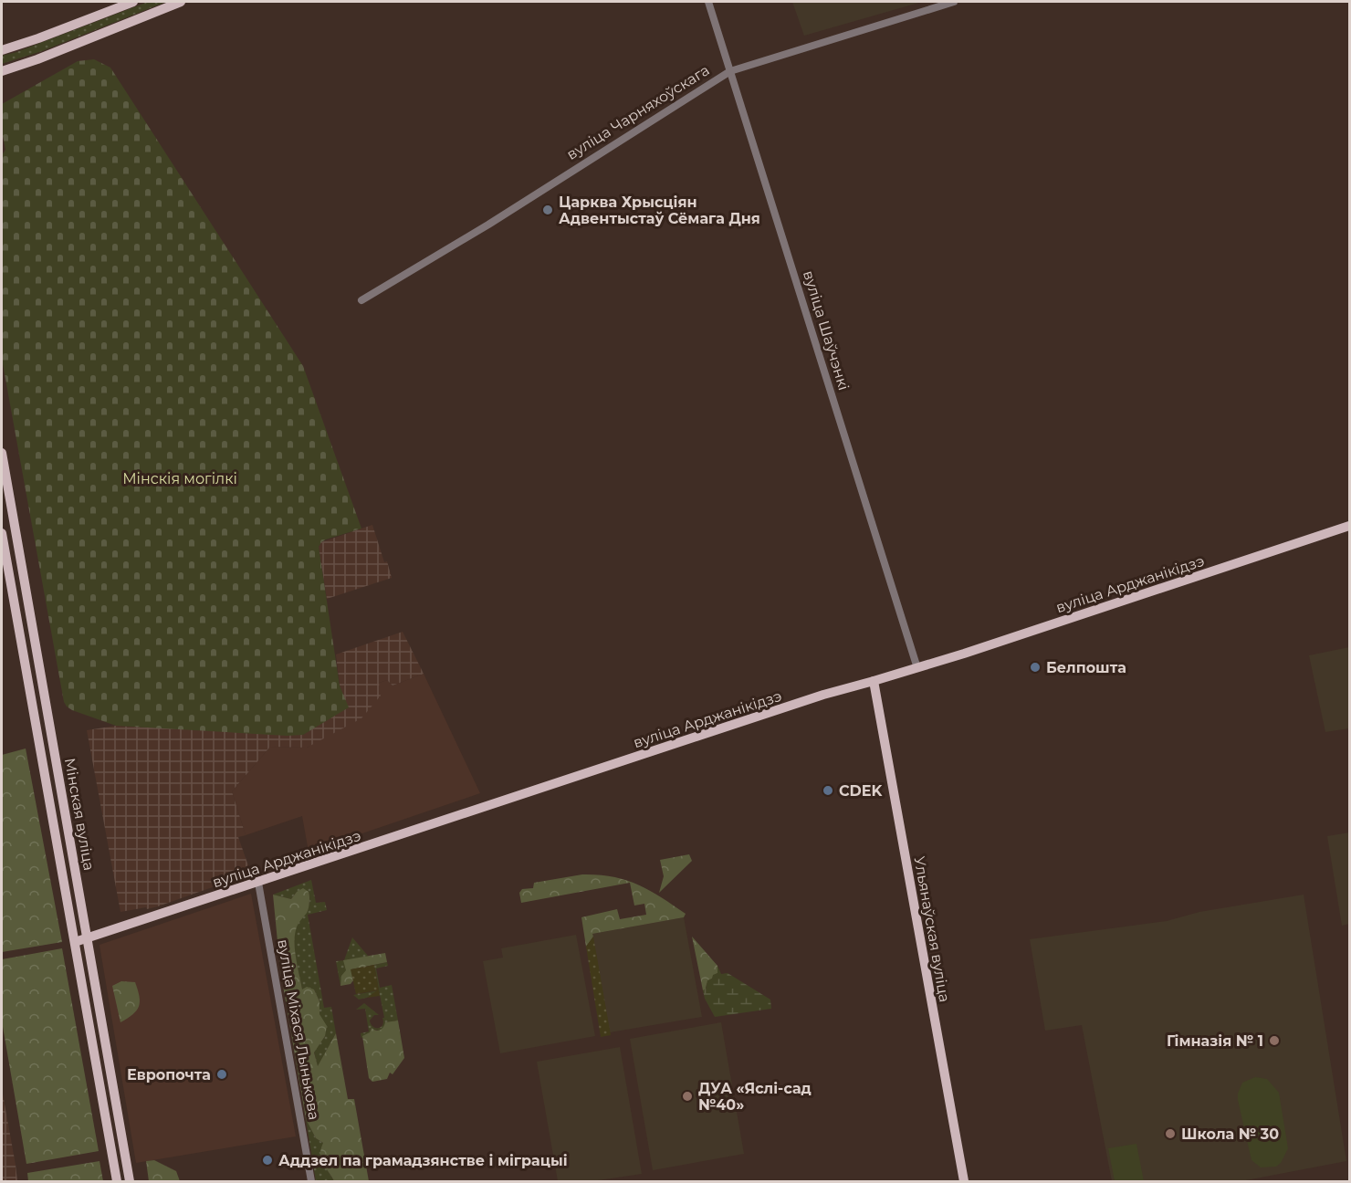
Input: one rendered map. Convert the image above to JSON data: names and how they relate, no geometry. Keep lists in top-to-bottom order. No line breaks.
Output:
{"streets":{"main road":["вуліца Арджанікідзэ","Мінская вуліца","Ульянаўская вуліца"],"street":["вуліца Чарняхоўскага","вуліца Шаўчэнкі","вуліца Міхася Лынькова"]},"crossings":[["вуліца Чарняхоўскага","вуліца Шаўчэнкі"],["вуліца Шаўчэнкі","вуліца Арджанікідзэ"],["вуліца Арджанікідзэ","Мінская вуліца"],["вуліца Арджанікідзэ","Ульянаўская вуліца"],["вуліца Арджанікідзэ","вуліца Міхася Лынькова"]],"parks":["Мінскія могілкі"],"places":["Царква Хрысціян Адвентыстаў Сёмага Дня","Белпошта","CDEK","Гімназія № 1","Европочта","ДУА «Яслі-сад №40»","Школа № 30","Аддзел па грамадзянстве і міграцыі"]}
